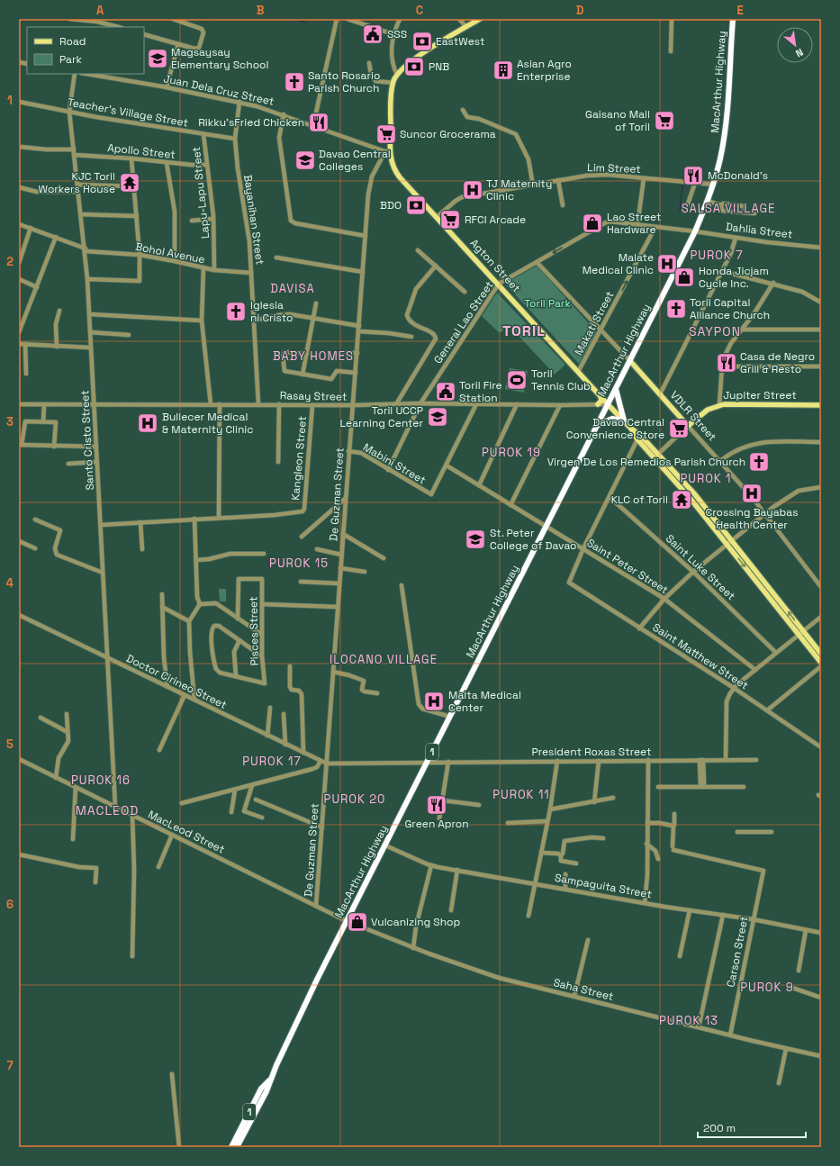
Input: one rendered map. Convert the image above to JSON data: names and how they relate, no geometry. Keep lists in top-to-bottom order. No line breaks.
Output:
{"streets":{"highway":["MacArthur Highway","1"],"main road":["Agton Street","Jupiter Street","VDLR Street"],"street":["Juan Dela Cruz Street","Teacher's Village Street","Apollo Street","Lim Street","Lapu-Lapu Street","Bayanihan Street","Dahlia Street","Bohol Avenue","General Lao Street","Makati Street","Rasay Street","Santo Cristo Street","Kangleon Street","Mabini Street","De Guzman Street","Saint Peter Street","Saint Luke Street","Pisces Street","Saint Matthew Street","Doctor Cirineo Street","President Roxas Street","MacLeod Street","Sampaguita Street","Carson Street","Saha Street"]},"crossings":[["MacArthur Highway","Lim Street"],["MacArthur Highway","Dahlia Street"],["MacArthur Highway","Agton Street"],["MacArthur Highway","General Lao Street"],["MacArthur Highway","Rasay Street"],["MacArthur Highway","VDLR Street"],["MacArthur Highway","Saint Peter Street"],["MacArthur Highway","President Roxas Street"],["MacArthur Highway","MacLeod Street"],["MacArthur Highway","Sampaguita Street"],["MacArthur Highway","Saha Street"],["Juan Dela Cruz Street","Bayanihan Street"],["Juan Dela Cruz Street","Agton Street"],["Juan Dela Cruz Street","De Guzman Street"],["Teacher's Village Street","Lapu-Lapu Street"],["Teacher's Village Street","Bayanihan Street"],["Teacher's Village Street","Santo Cristo Street"],["Apollo Street","Lapu-Lapu Street"],["Apollo Street","Santo Cristo Street"],["Lim Street","Agton Street"],["Lapu-Lapu Street","Bohol Avenue"],["Bayanihan Street","Bohol Avenue"],["Bayanihan Street","Rasay Street"],["Dahlia Street","General Lao Street"],["Bohol Avenue","Santo Cristo Street"],["Agton Street","General Lao Street"],["Agton Street","Makati Street"],["Agton Street","Jupiter Street"],["Agton Street","Rasay Street"],["Agton Street","De Guzman Street"],["General Lao Street","Makati Street"],["General Lao Street","Rasay Street"],["General Lao Street","Mabini Street"],["Jupiter Street","VDLR Street"],["Rasay Street","Santo Cristo Street"],["Rasay Street","Kangleon Street"],["Rasay Street","De Guzman Street"],["Santo Cristo Street","Doctor Cirineo Street"],["Santo Cristo Street","MacLeod Street"],["Mabini Street","De Guzman Street"],["Mabini Street","Saint Peter Street"],["De Guzman Street","Doctor Cirineo Street"],["De Guzman Street","President Roxas Street"],["De Guzman Street","MacLeod Street"],["Saint Peter Street","Saint Matthew Street"],["Doctor Cirineo Street","President Roxas Street"],["MacLeod Street","Saha Street"],["Sampaguita Street","Carson Street"],["Carson Street","Saha Street"]],"one_way":["Makati Street"],"districts":["SALSA VILLAGE","PUROK 7","DAVISA","TORIL","SAYPON","BABY HOMES","PUROK 19","PUROK 1","PUROK 15","ILOCANO VILLAGE","PUROK 17","PUROK 16","PUROK 11","PUROK 20","MACLEOD","PUROK 9","PUROK 13"],"parks":["Toril Park"],"places":{"public building":["SSS","Toril Fire Station"],"bank":["EastWest","PNB","BDO"],"school or university":["Magsaysay Elementary School","Davao Central Colleges","Toril UCCP Learning Center","St. Peter College of Davao"],"building":["Asian Agro Enterprise"],"church":["Santo Rosario Parish Church","Toril Capital Alliance Church","Iglesia ni Cristo","Virgen De Los Remedios Parish Church"],"supermarket":["Gaisano Mall of Toril","Suncor Grocerama","RFCI Arcade","Davao Central Convenience Store"],"restaurant":["Rikku'sFried Chicken","McDonald's","Casa de Negro Grill & Resto","Green Apron"],"temple":["KJC Toril Workers House","KLC of Toril"],"hospital":["TJ Maternity Clinic","Malate Medical Clinic","Bullecer Medical & Maternity Clinic","Crossing Bayabas Health Center","Malta Medical Center"],"shop":["Lao Street Hardware","Honda Jicjam Cycle Inc.","Vulcanizing Shop"],"sports":["Toril Tennis Club"]},"legend":["Road","Park"],"scale_bar":"200 m","north":"bottom right","grid":{"columns":["A","B","C","D","E"],"rows":["1","2","3","4","5","6","7"]}}
